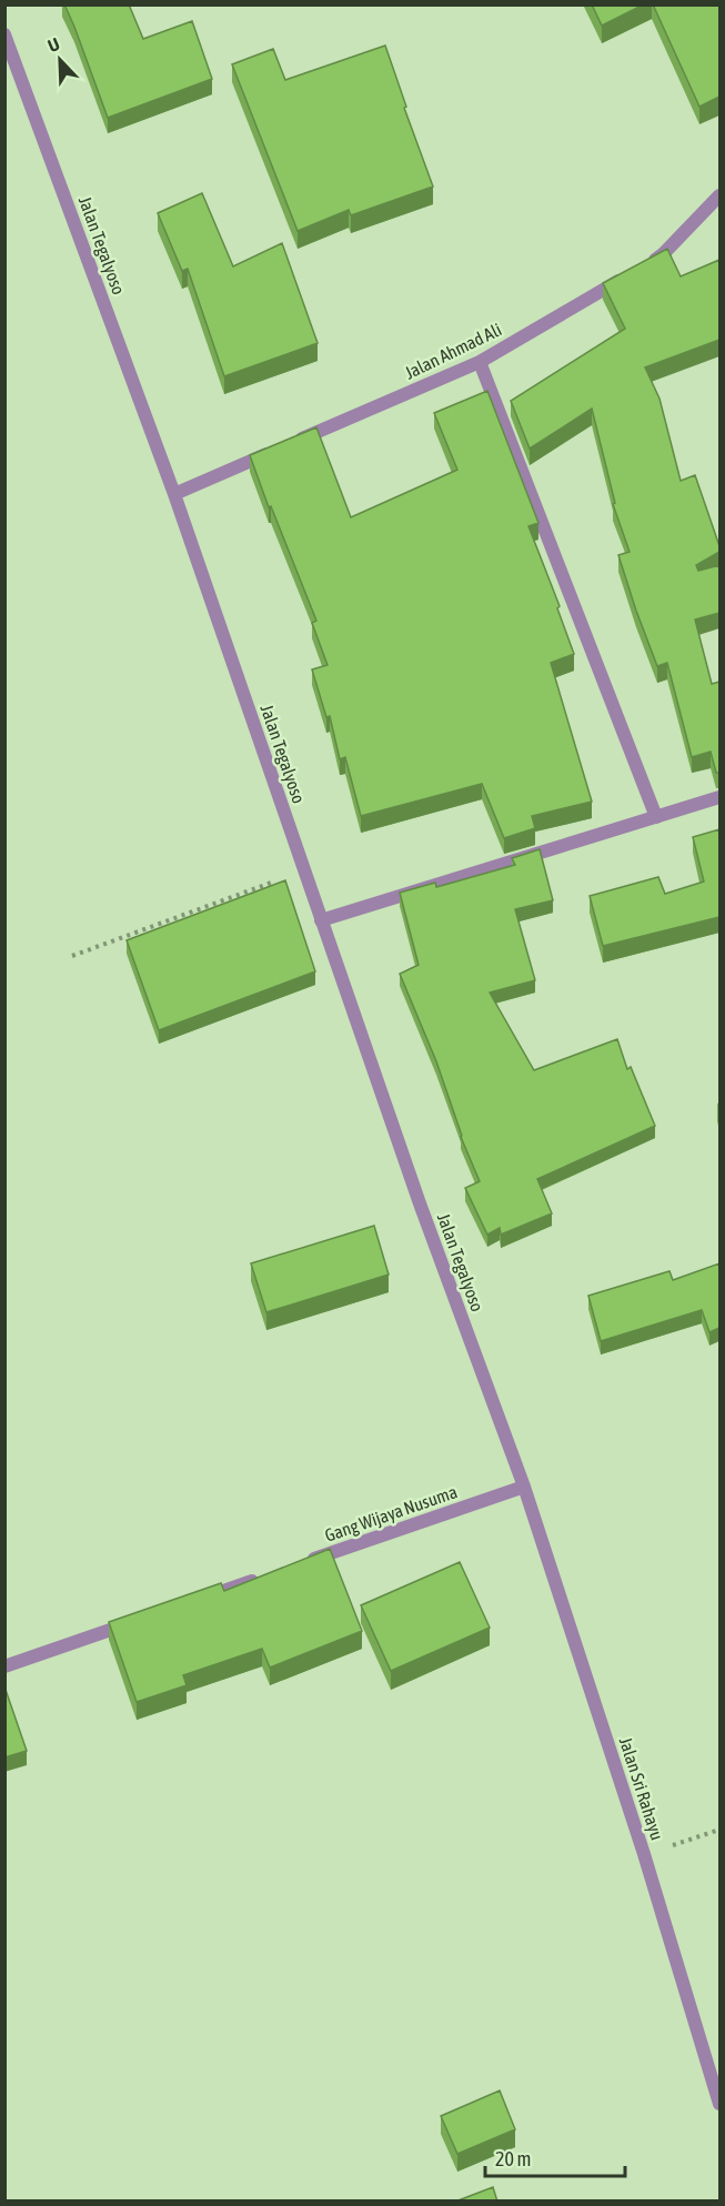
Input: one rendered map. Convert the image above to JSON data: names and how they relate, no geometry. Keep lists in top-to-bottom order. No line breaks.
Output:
{"streets":{"street":["Jalan Tegalyoso","Jalan Ahmad Ali","Gang Wijaya Nusuma","Jalan Sri Rahayu"]},"crossings":[["Jalan Tegalyoso","Jalan Ahmad Ali"],["Jalan Tegalyoso","Gang Wijaya Nusuma"],["Jalan Tegalyoso","Jalan Sri Rahayu"],["Gang Wijaya Nusuma","Jalan Sri Rahayu"]],"scale_bar":"20 m","north":"top left"}
